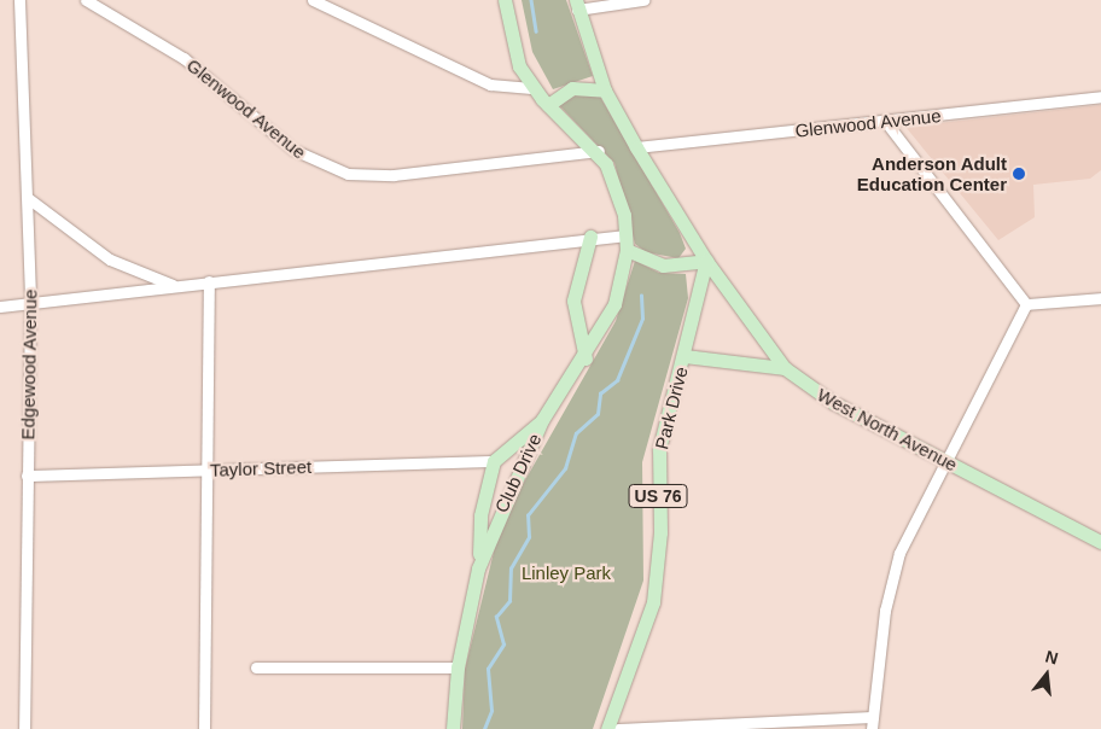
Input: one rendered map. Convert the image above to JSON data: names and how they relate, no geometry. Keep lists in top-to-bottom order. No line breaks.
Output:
{"streets":{"main road":["Park Drive","West North Avenue","Club Drive","US 76"],"street":["Glenwood Avenue","Edgewood Avenue","Taylor Street"]},"crossings":[["Glenwood Avenue","West North Avenue"],["Glenwood Avenue","Club Drive"],["Edgewood Avenue","Taylor Street"],["Park Drive","West North Avenue"]],"parks":["Linley Park"],"places":["Anderson Adult Education Center"],"north":"top"}
